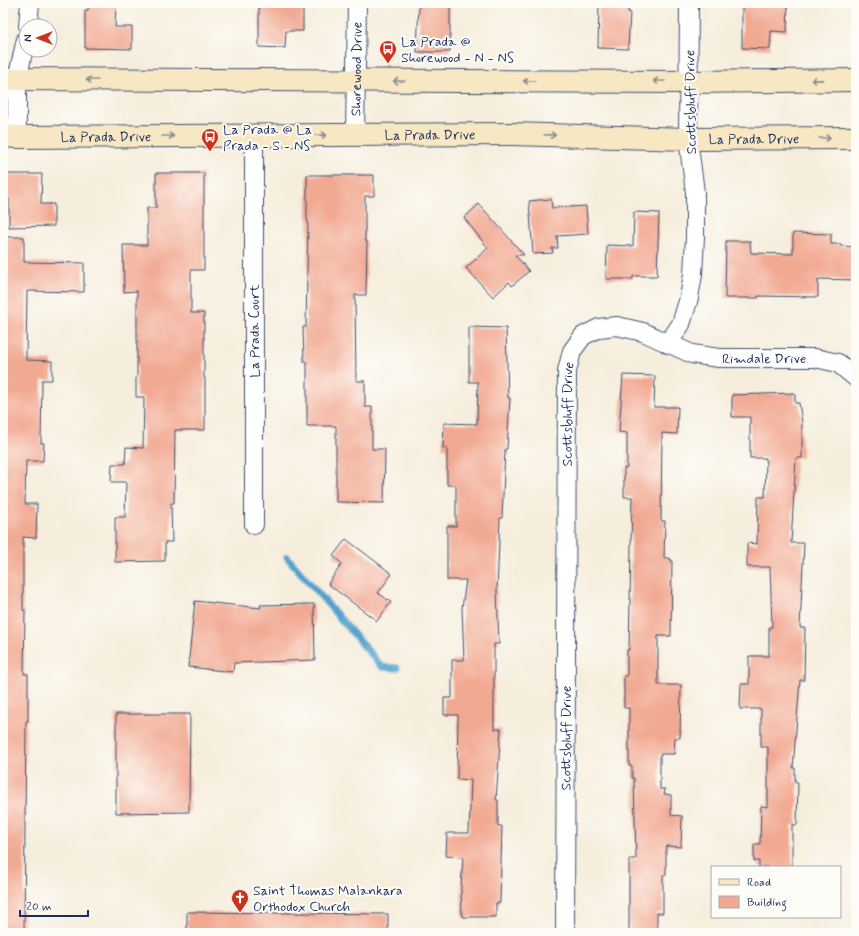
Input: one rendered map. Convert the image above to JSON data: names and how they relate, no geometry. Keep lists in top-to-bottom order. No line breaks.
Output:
{"streets":{"main road":["La Prada Drive"],"street":["Shorewood Drive","Scottsbluff Drive","La Prada Court","Rimdale Drive"]},"crossings":[["Shorewood Drive","La Prada Drive"],["Scottsbluff Drive","La Prada Drive"],["Scottsbluff Drive","Rimdale Drive"],["La Prada Drive","La Prada Court"]],"places":{"bus stop":["La Prada @ Shorewood - N - NS","La Prada @ La Prada - S - NS"],"church":["Saint Thomas Malankara Orthodox Church"]},"legend":["Road","Building"],"scale_bar":"20 m","north":"left"}
